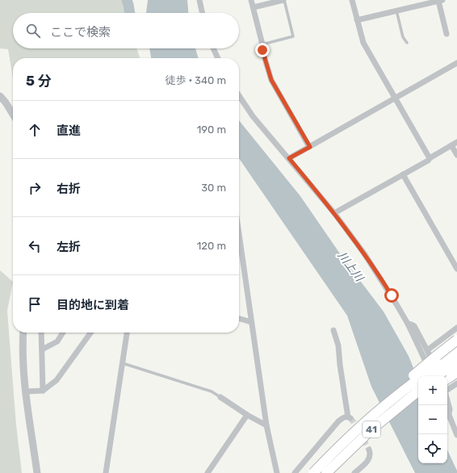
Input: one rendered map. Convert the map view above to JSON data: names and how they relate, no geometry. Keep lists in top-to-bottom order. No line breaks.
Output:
{"streets":{"highway":["41"]},"water":["川上川"],"page":{"search":"ここで検索","heading":["5 分","徒歩 · 340 m"],"list":[["直進","190 m"],["右折","30 m"],["左折","120 m"],"目的地に到着"],"map_buttons":["+","−"]}}
